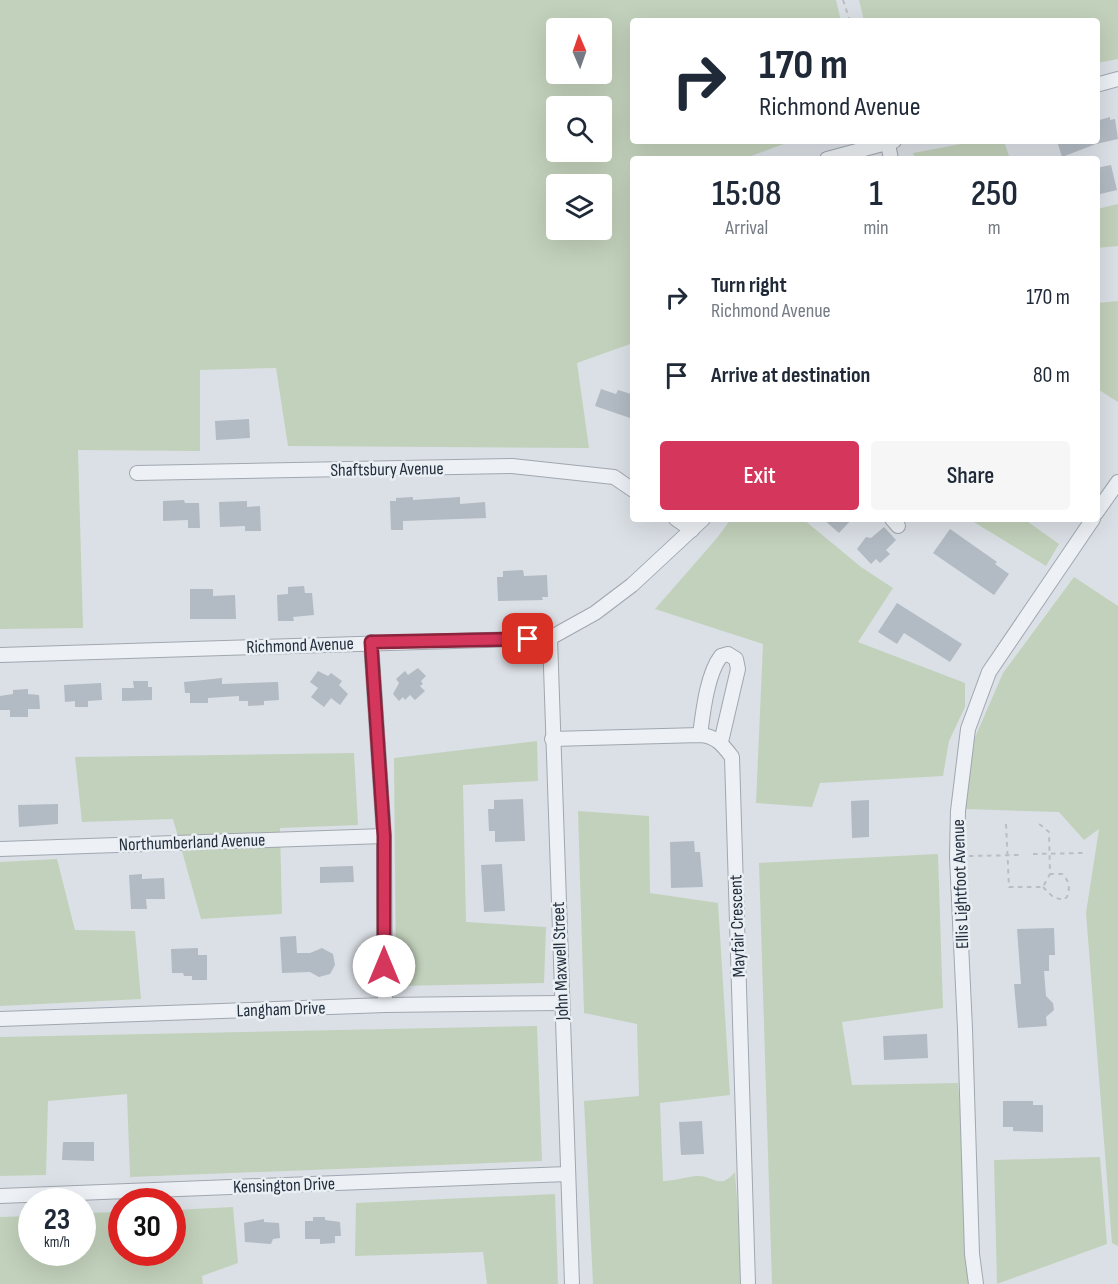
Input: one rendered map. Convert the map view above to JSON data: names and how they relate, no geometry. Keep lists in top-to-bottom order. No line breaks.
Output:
{"streets":{"street":["Shaftsbury Avenue","Richmond Avenue","Northumberland Avenue","Ellis Lightfoot Avenue","Mayfair Crescent","John Maxwell Street","Langham Drive","Kensington Drive"]},"crossings":[["Richmond Avenue","John Maxwell Street"],["John Maxwell Street","Langham Drive"],["John Maxwell Street","Kensington Drive"]],"north":"top","page":{"turn":["170 m","Richmond Avenue"],"eta":["15:08","Arrival","1","min","250","m"],"list":[{"name":"Turn right","note":"Richmond Avenue","value":"170 m"},{"name":"Arrive at destination","value":"80 m"}],"buttons":["Exit","Share"],"speed":"23 km/h","limit":"30"}}
